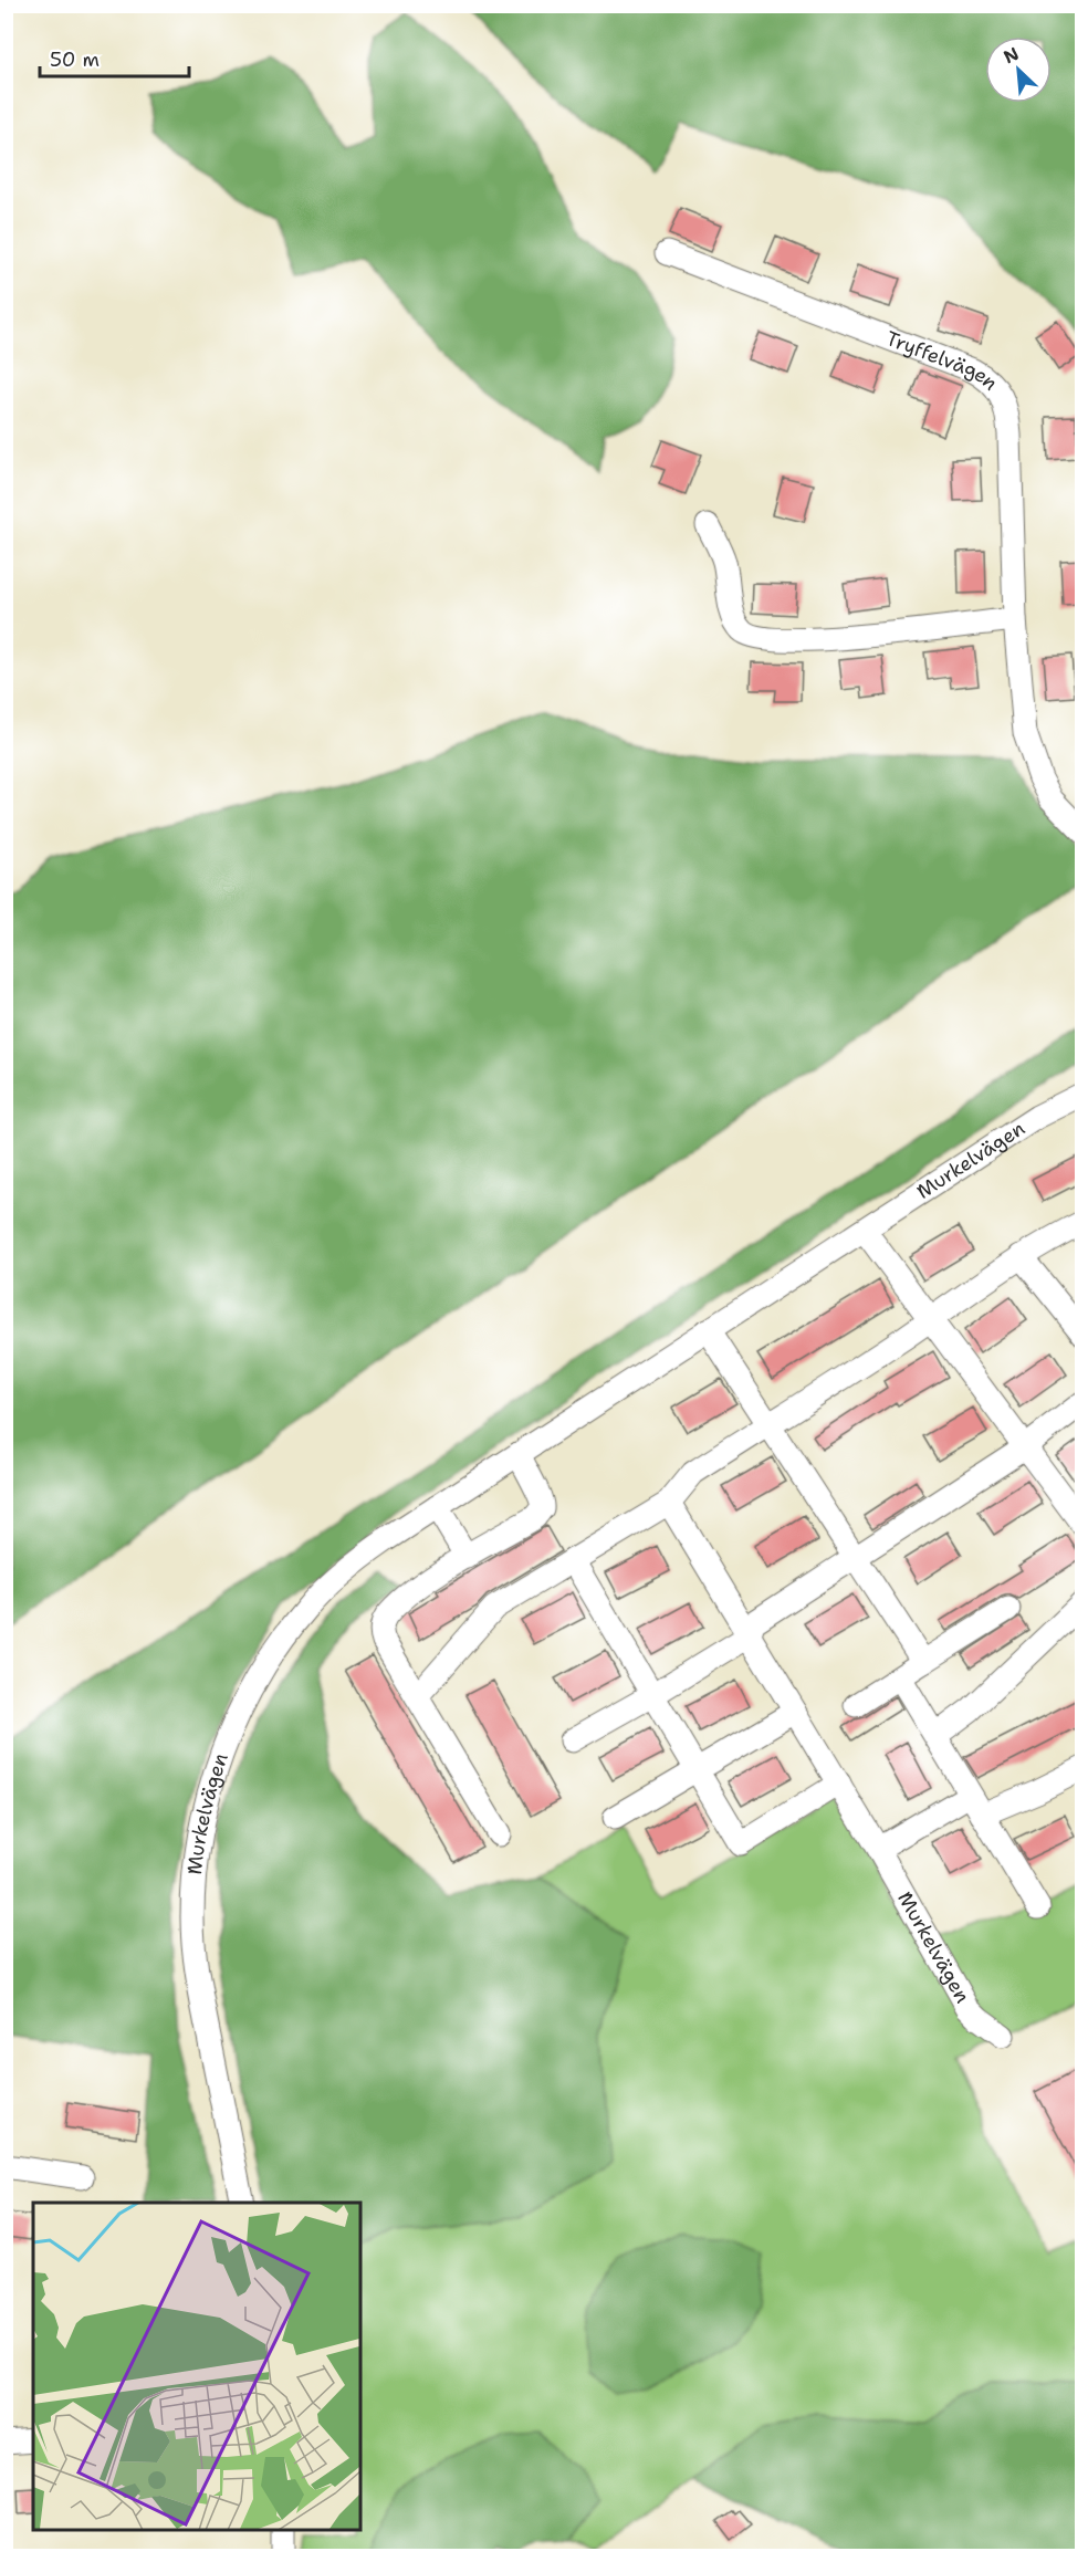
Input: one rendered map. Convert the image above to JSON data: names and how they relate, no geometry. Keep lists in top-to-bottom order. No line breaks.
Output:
{"streets":{"street":["Tryffelvägen","Murkelvägen"]},"scale_bar":"50 m","north":"top left"}
